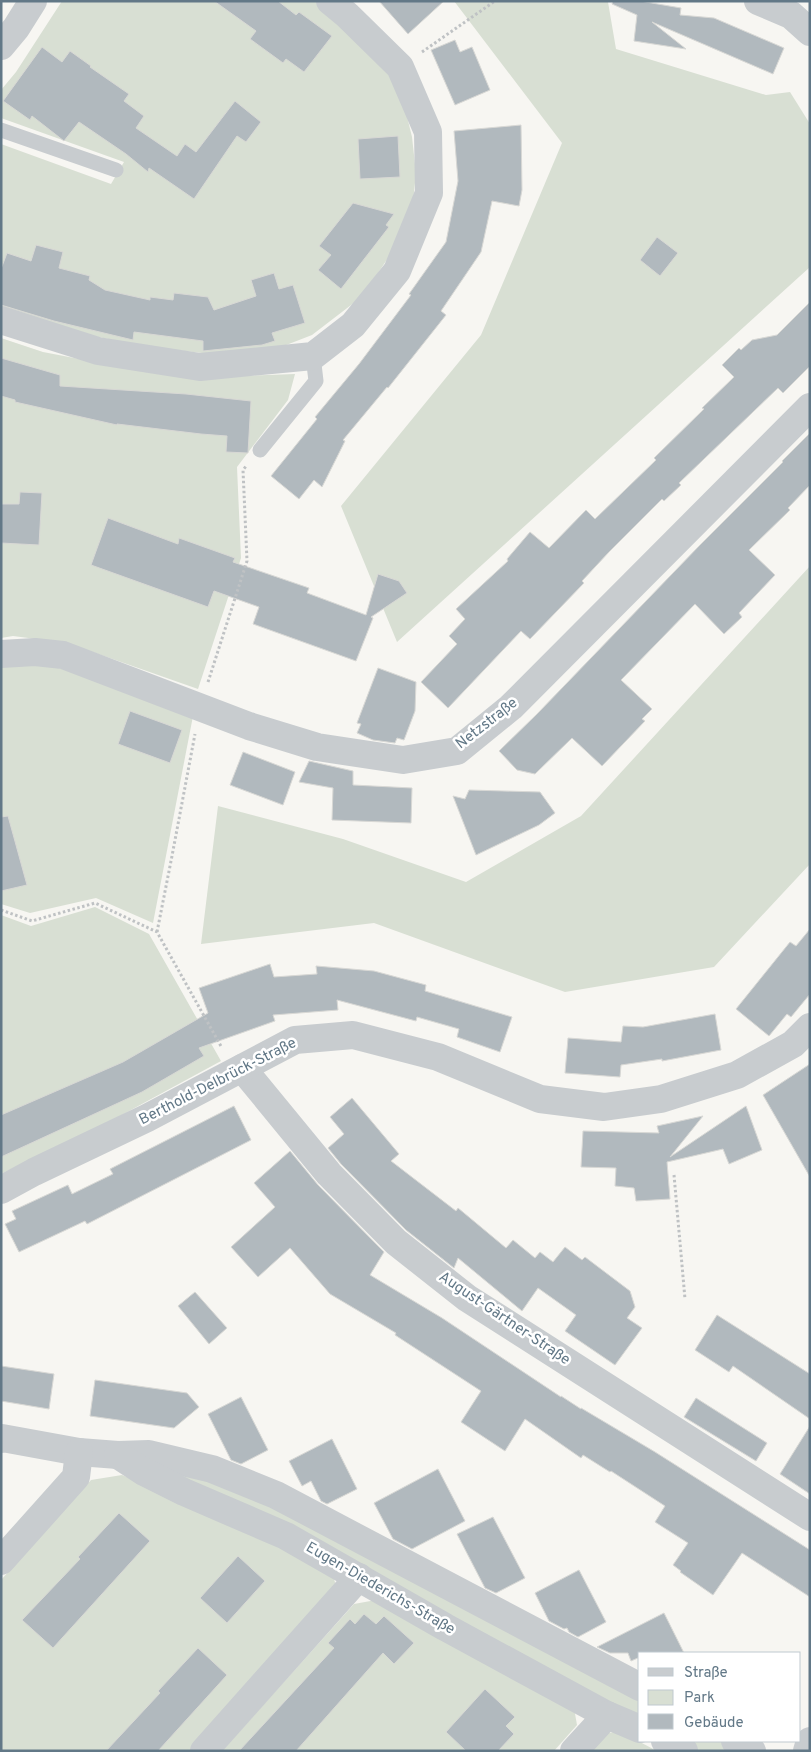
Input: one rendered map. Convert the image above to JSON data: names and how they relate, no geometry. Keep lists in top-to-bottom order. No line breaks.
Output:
{"streets":{"street":["Netzstraße","Berthold-Delbrück-Straße","August-Gärtner-Straße","Eugen-Diederichs-Straße"]},"crossings":[["Berthold-Delbrück-Straße","August-Gärtner-Straße"]],"legend":["Straße","Park","Gebäude"]}
